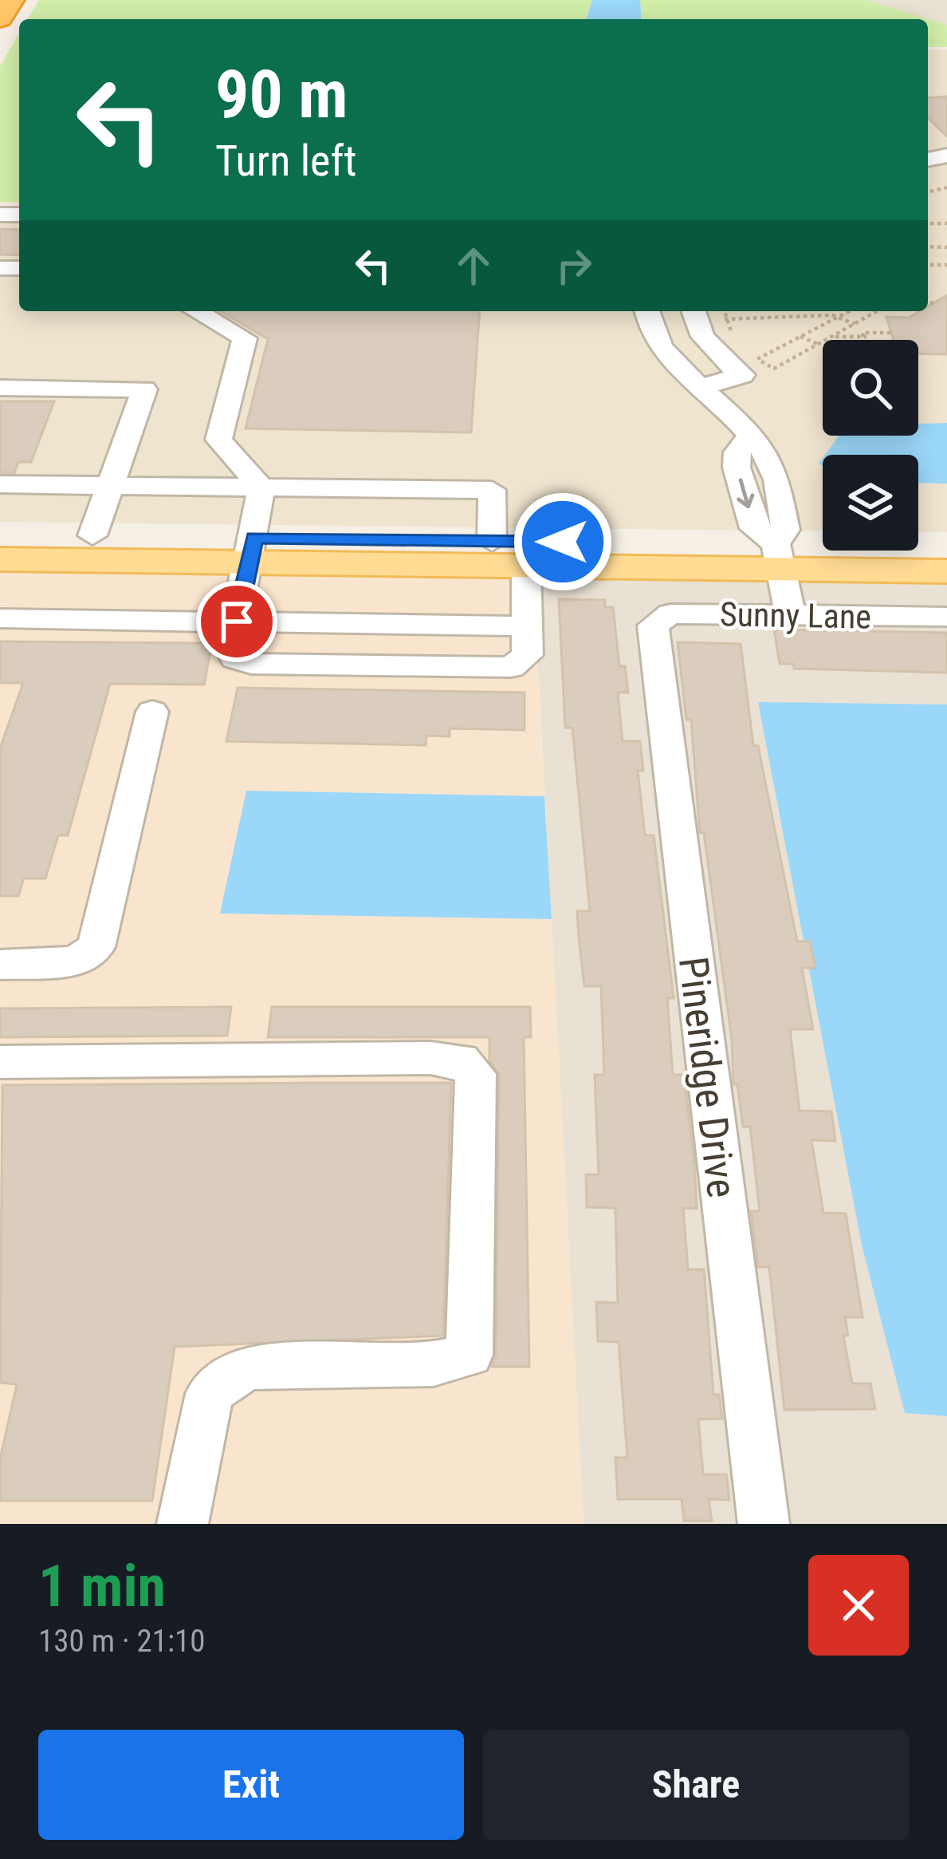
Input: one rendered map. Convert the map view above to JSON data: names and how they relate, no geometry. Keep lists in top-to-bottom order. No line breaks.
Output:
{"streets":{"street":["Sunny Lane","Pineridge Drive"]},"crossings":[["Sunny Lane","Pineridge Drive"]],"page":{"turn":["90 m","Turn left"],"heading":["1 min","130 m · 21:10"],"buttons":["Exit","Share"]}}
